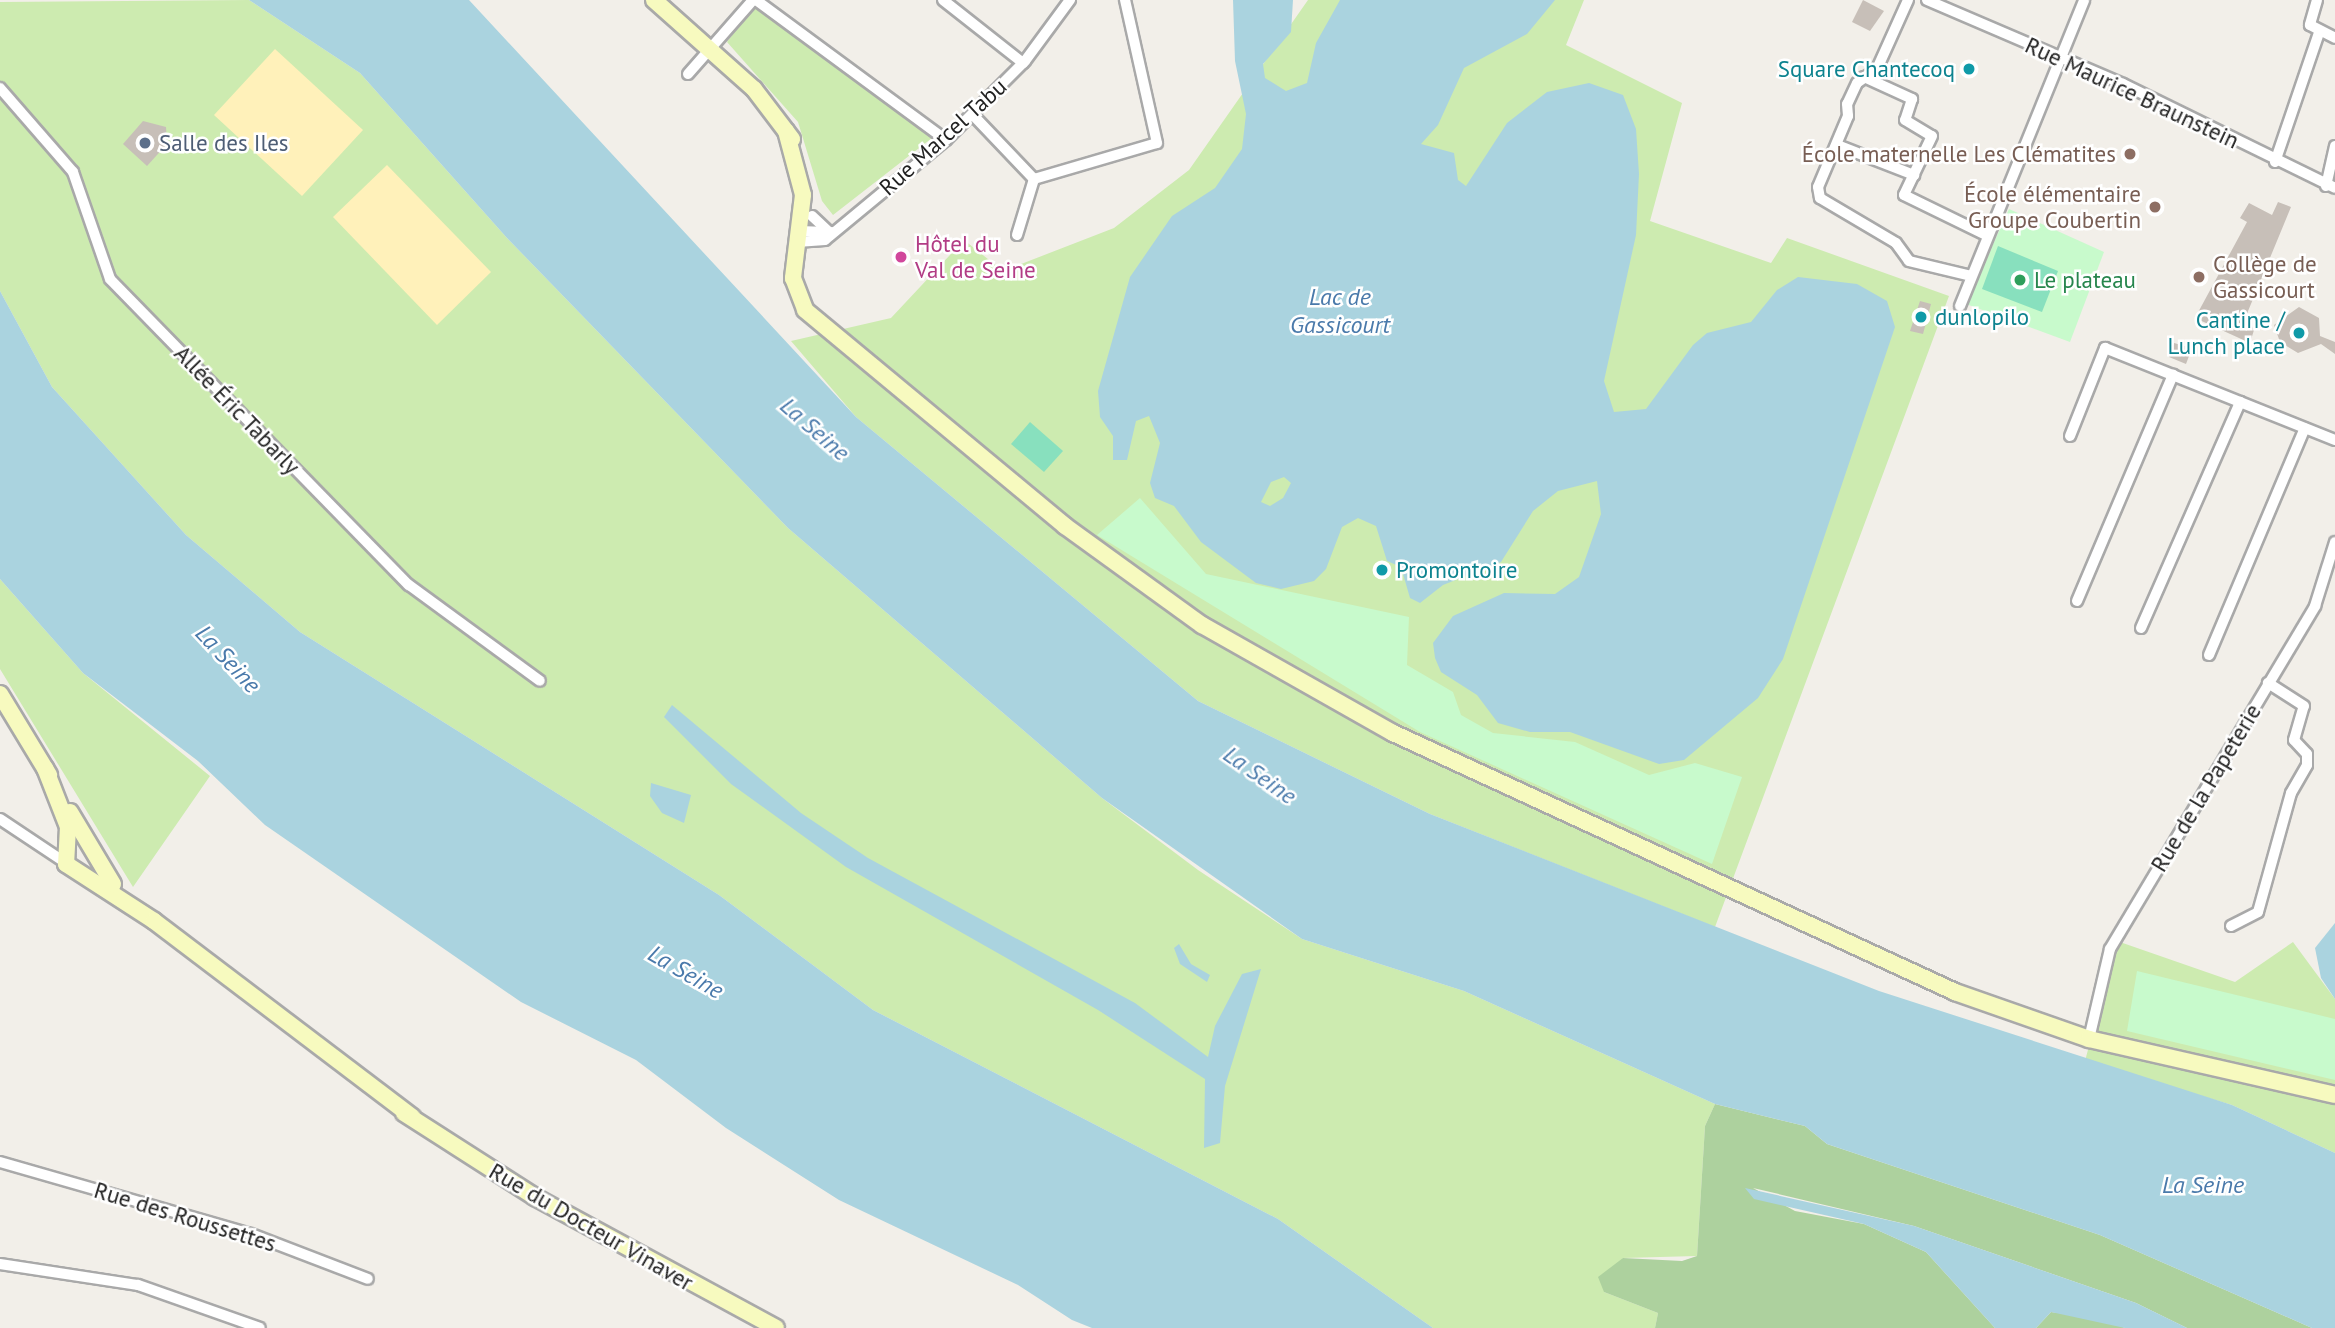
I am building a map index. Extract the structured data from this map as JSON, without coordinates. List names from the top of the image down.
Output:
{
  "streets": {
    "main road": ["Rue du Docteur Vinaver"],
    "street": [
      "Rue Maurice Braunstein",
      "Rue Marcel Tabu",
      "Allée Éric Tabarly",
      "Rue de la Papeterie",
      "Rue des Roussettes"
    ]
  },
  "water": ["Lac de Gassicourt", "La Seine"],
  "places": [
    "Square Chantecoq",
    "Salle des Iles",
    "École maternelle Les Clématites",
    "École élémentaire Groupe Coubertin",
    "Hôtel du Val de Seine",
    "Collège de Gassicourt",
    "Le plateau",
    "dunlopilo",
    "Cantine / Lunch place",
    "Promontoire"
  ]
}
